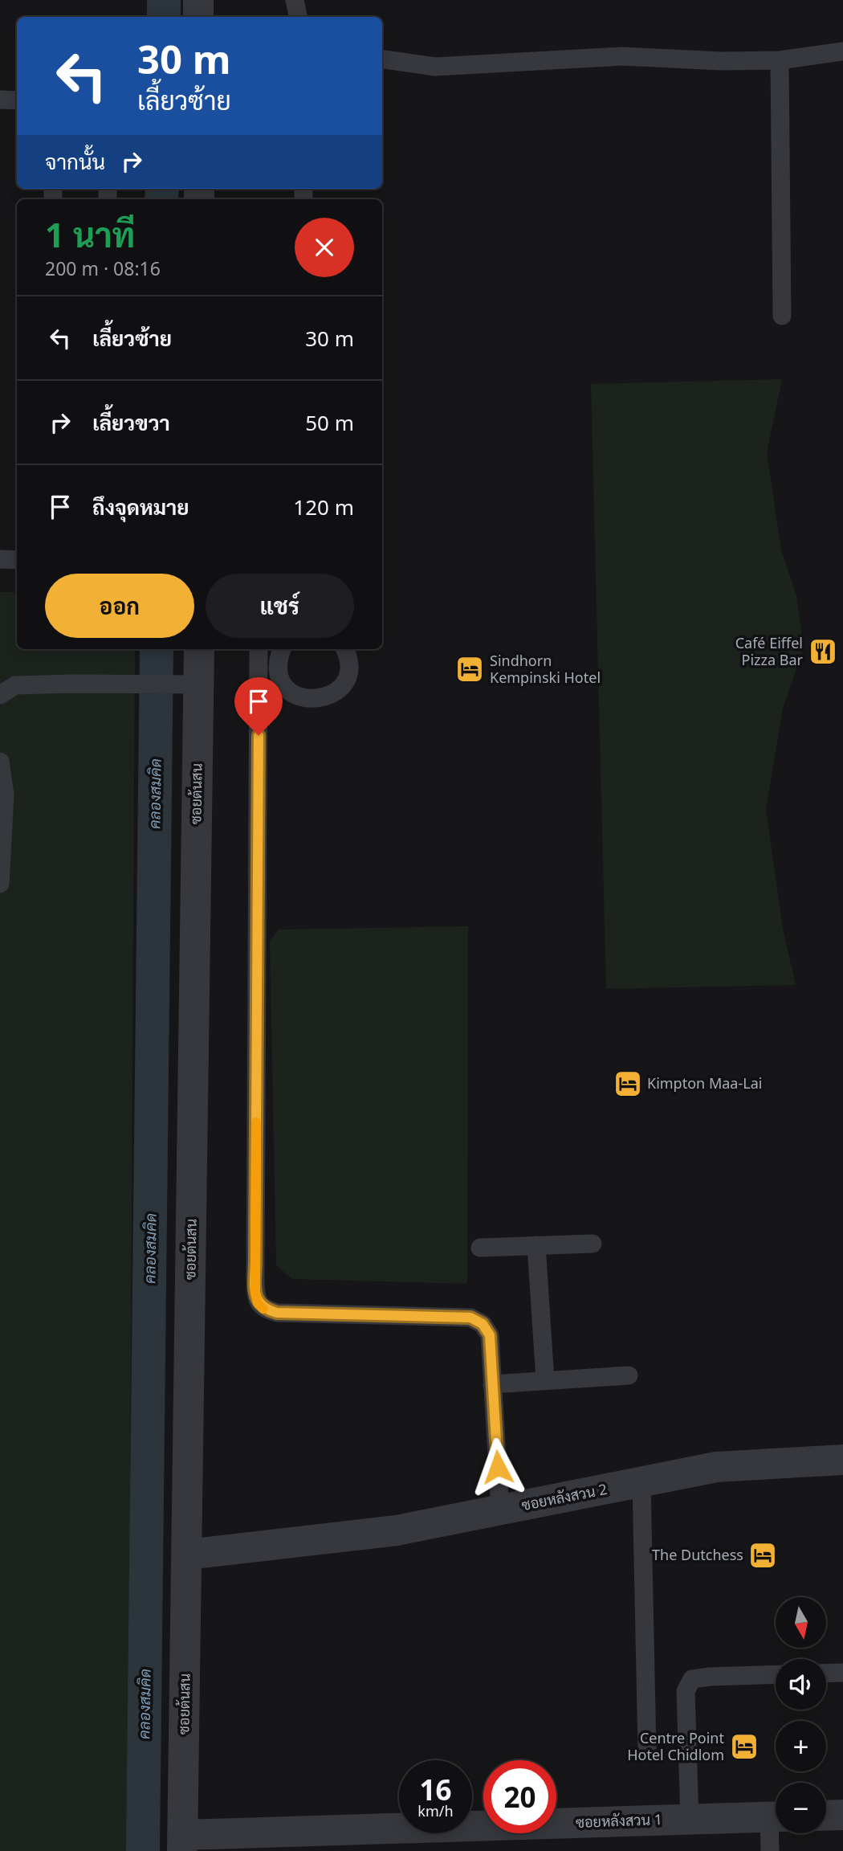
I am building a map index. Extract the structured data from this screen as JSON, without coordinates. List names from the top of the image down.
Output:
{
  "streets": {
    "street": ["ซอยต้นสน", "ซอยหลังสวน 2", "ซอยหลังสวน 1"]
  },
  "crossings": [
    ["ซอยต้นสน", "ซอยหลังสวน 2"],
    ["ซอยต้นสน", "ซอยหลังสวน 1"]
  ],
  "water": ["คลองสมคิด"],
  "places": {
    "restaurant": ["Café Eiffel Pizza Bar"],
    "hotel": [
      "Sindhorn Kempinski Hotel",
      "Kimpton Maa-Lai",
      "The Dutchess",
      "Centre Point Hotel Chidlom"
    ]
  },
  "north": "bottom",
  "page": {
    "turn": ["30 m", "เลี้ยวซ้าย"],
    "then": "จากนั้น",
    "heading": ["1 นาที", "200 m · 08:16"],
    "list": [
      {
        "name": "เลี้ยวซ้าย",
        "value": "30 m"
      },
      {
        "name": "เลี้ยวขวา",
        "value": "50 m"
      },
      {
        "name": "ถึงจุดหมาย",
        "value": "120 m"
      }
    ],
    "buttons": ["ออก", "แชร์"],
    "map_buttons": ["+", "−"],
    "speed": "16 km/h",
    "limit": "20"
  }
}
